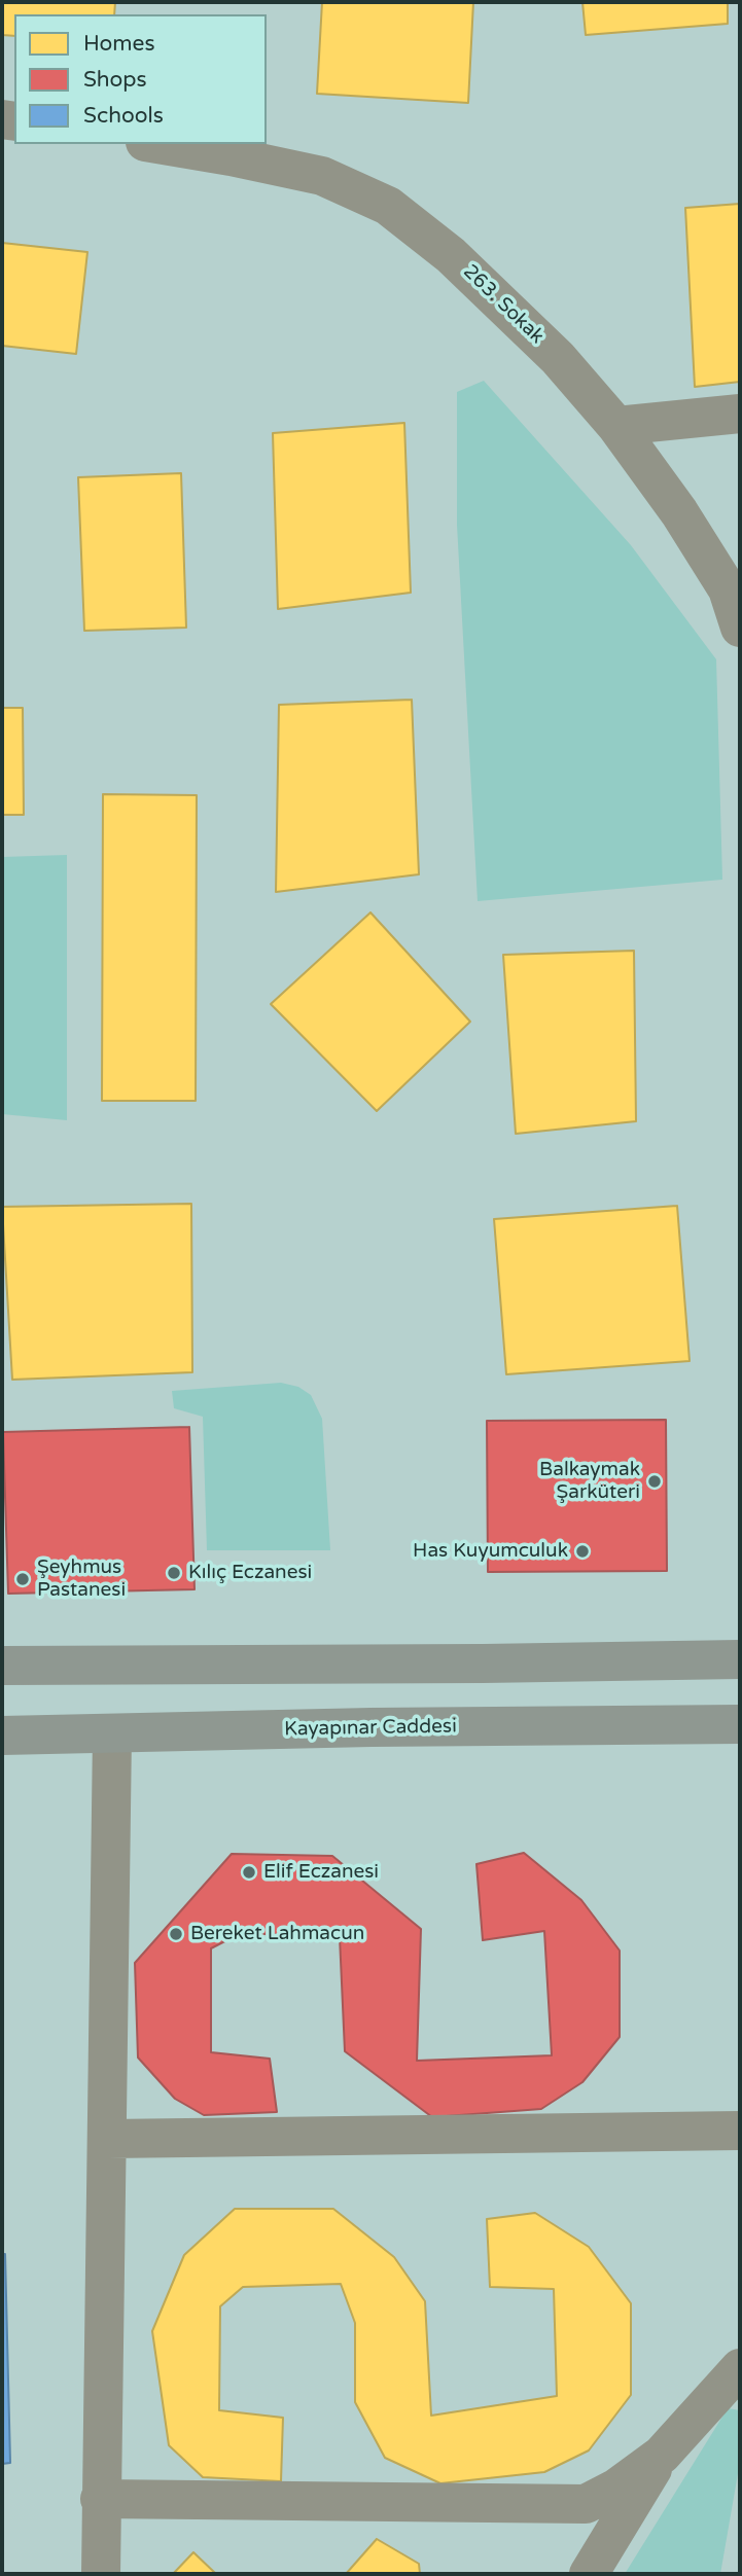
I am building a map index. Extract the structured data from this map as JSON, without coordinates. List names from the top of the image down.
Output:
{
  "streets": {
    "main road": ["Kayapınar Caddesi"],
    "street": ["263. Sokak"]
  },
  "places": [
    "Balkaymak Şarküteri",
    "Has Kuyumculuk",
    "Kılıç Eczanesi",
    "Şeyhmus Pastanesi",
    "Elif Eczanesi",
    "Bereket Lahmacun"
  ],
  "legend": ["Homes", "Shops", "Schools"]
}
